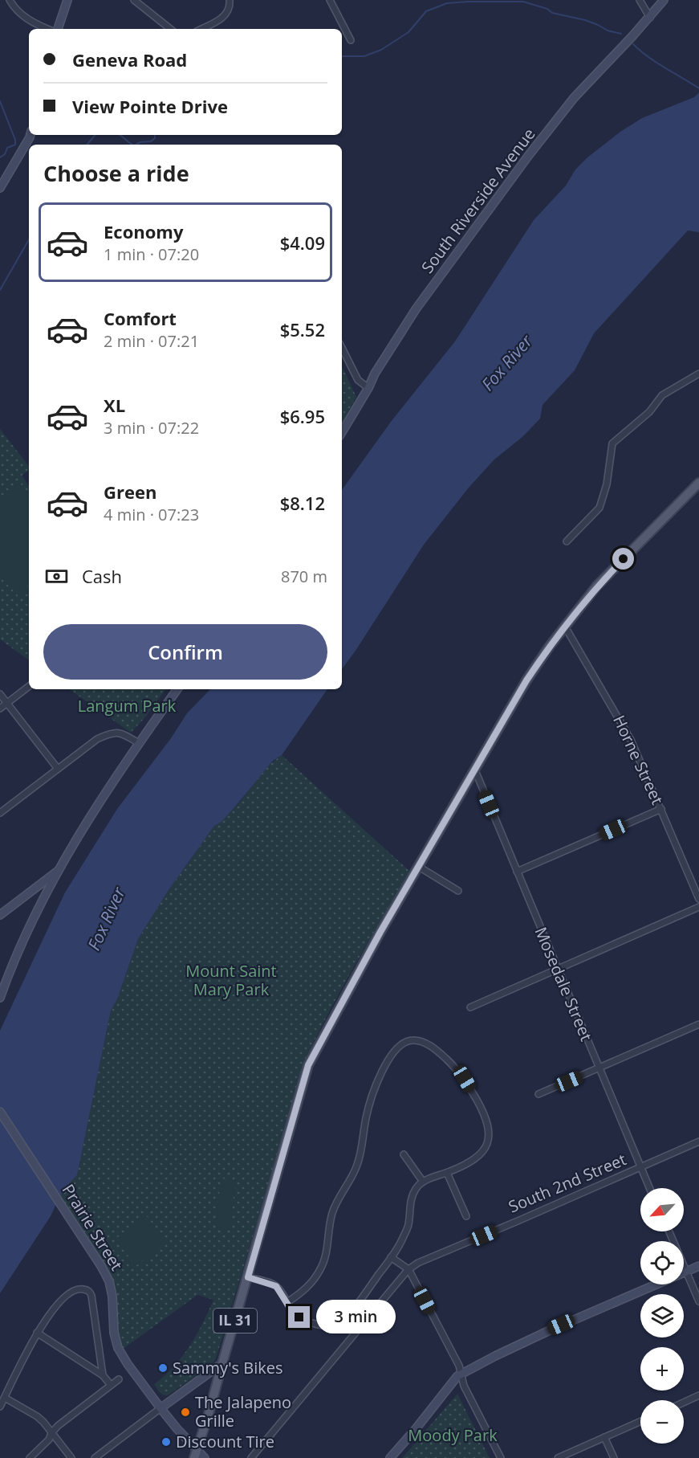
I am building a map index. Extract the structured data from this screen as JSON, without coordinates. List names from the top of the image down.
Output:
{
  "streets": {
    "main road": ["IL 31"],
    "street": [
      "South Riverside Avenue",
      "Horne Street",
      "Mosedale Street",
      "South 2nd Street",
      "Prairie Street"
    ]
  },
  "crossings": [
    ["Horne Street", "IL 31"],
    ["Mosedale Street", "South 2nd Street"],
    ["Mosedale Street", "IL 31"],
    ["Prairie Street", "IL 31"]
  ],
  "water": ["Fox River"],
  "parks": ["Langum Park", "Mount Saint Mary Park", "Moody Park"],
  "places": ["Sammy's Bikes", "The Jalapeno Grille", "Discount Tire"],
  "north": "bottom left",
  "page": {
    "banner": ["Geneva Road", "View Pointe Drive"],
    "heading": "Choose a ride",
    "list": [
      {
        "name": "Economy",
        "note": "1 min · 07:20",
        "value": "$4.09"
      },
      {
        "name": "Comfort",
        "note": "2 min · 07:21",
        "value": "$5.52"
      },
      {
        "name": "XL",
        "note": "3 min · 07:22",
        "value": "$6.95"
      },
      {
        "name": "Green",
        "note": "4 min · 07:23",
        "value": "$8.12"
      }
    ],
    "pay": ["Cash", "870 m"],
    "buttons": "Confirm",
    "map_buttons": ["+", "−"],
    "bubble": "3 min"
  }
}
